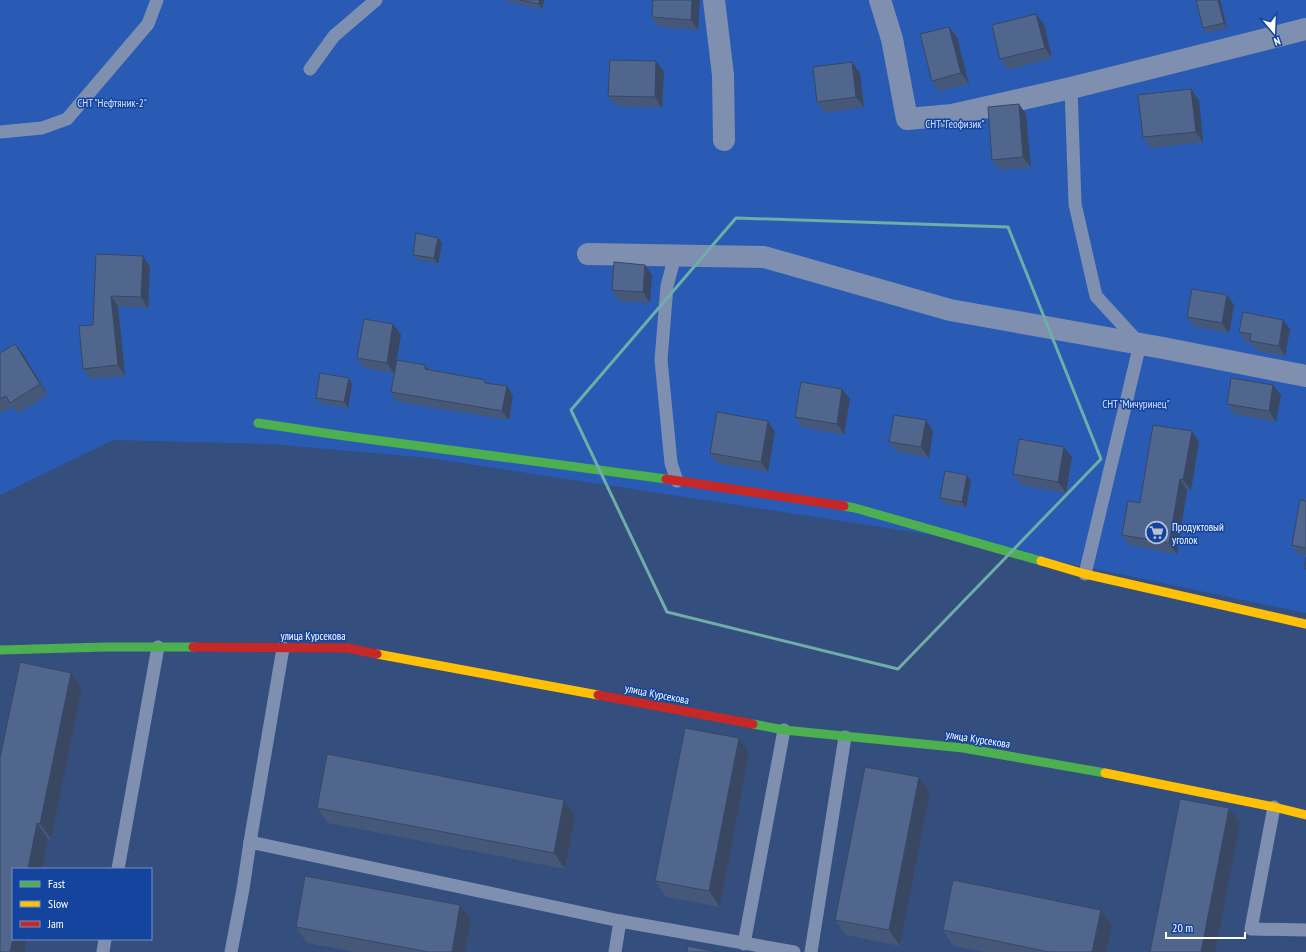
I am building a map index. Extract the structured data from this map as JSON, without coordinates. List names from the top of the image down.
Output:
{
  "streets": {
    "street": ["улица Курсекова"]
  },
  "parks": ["СНТ \"Нефтяник-2\"", "СНТ \"Геофизик\"", "СНТ \"Мичуринец\""],
  "places": {
    "supermarket": ["Продуктовый уголок"]
  },
  "legend": ["Fast", "Slow", "Jam"],
  "scale_bar": "20 m",
  "north": "bottom"
}
